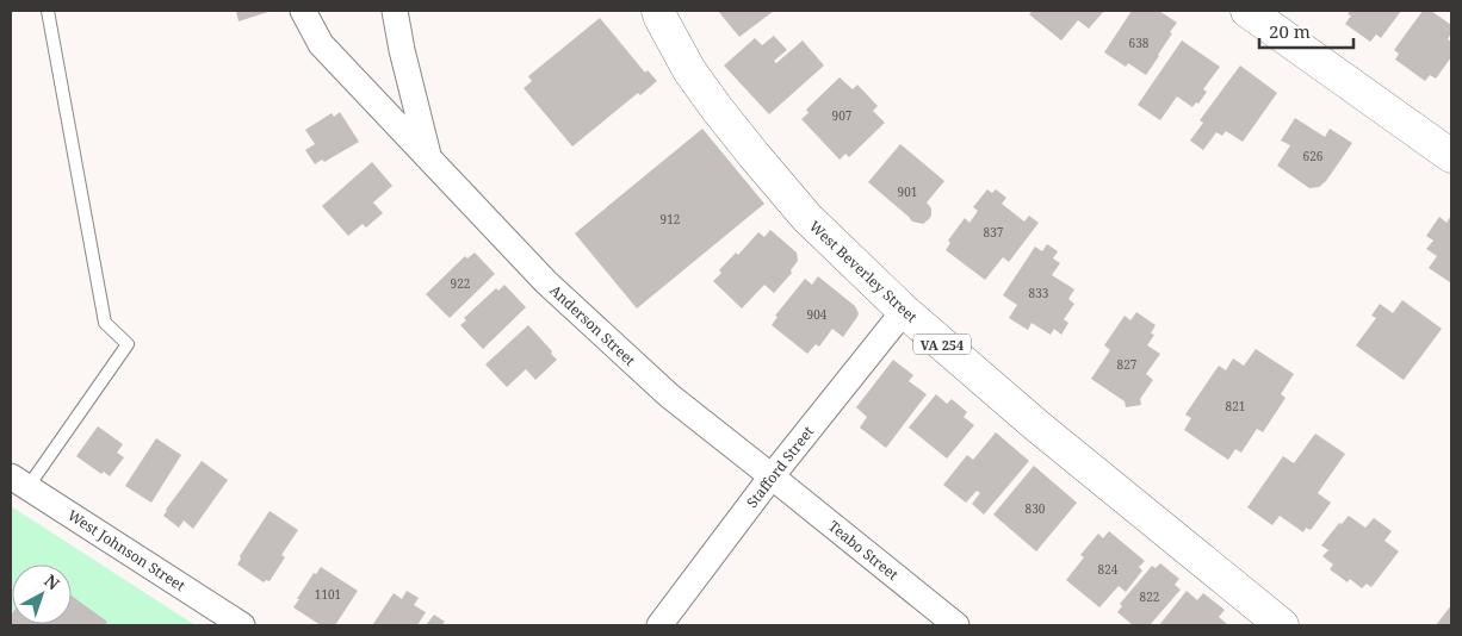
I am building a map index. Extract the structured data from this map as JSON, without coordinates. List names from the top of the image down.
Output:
{
  "streets": {
    "main road": ["West Beverley Street", "VA 254"],
    "street": [
      "Anderson Street",
      "Stafford Street",
      "West Johnson Street",
      "Teabo Street"
    ]
  },
  "crossings": [
    ["West Beverley Street", "Stafford Street"],
    ["Anderson Street", "Stafford Street"],
    ["Anderson Street", "Teabo Street"],
    ["Stafford Street", "Teabo Street"]
  ],
  "house_numbers": [
    "638",
    "907",
    "626",
    "901",
    "912",
    "837",
    "922",
    "833",
    "904",
    "827",
    "821",
    "830",
    "824",
    "1101",
    "822"
  ],
  "scale_bar": "20 m",
  "north": "top right"
}
